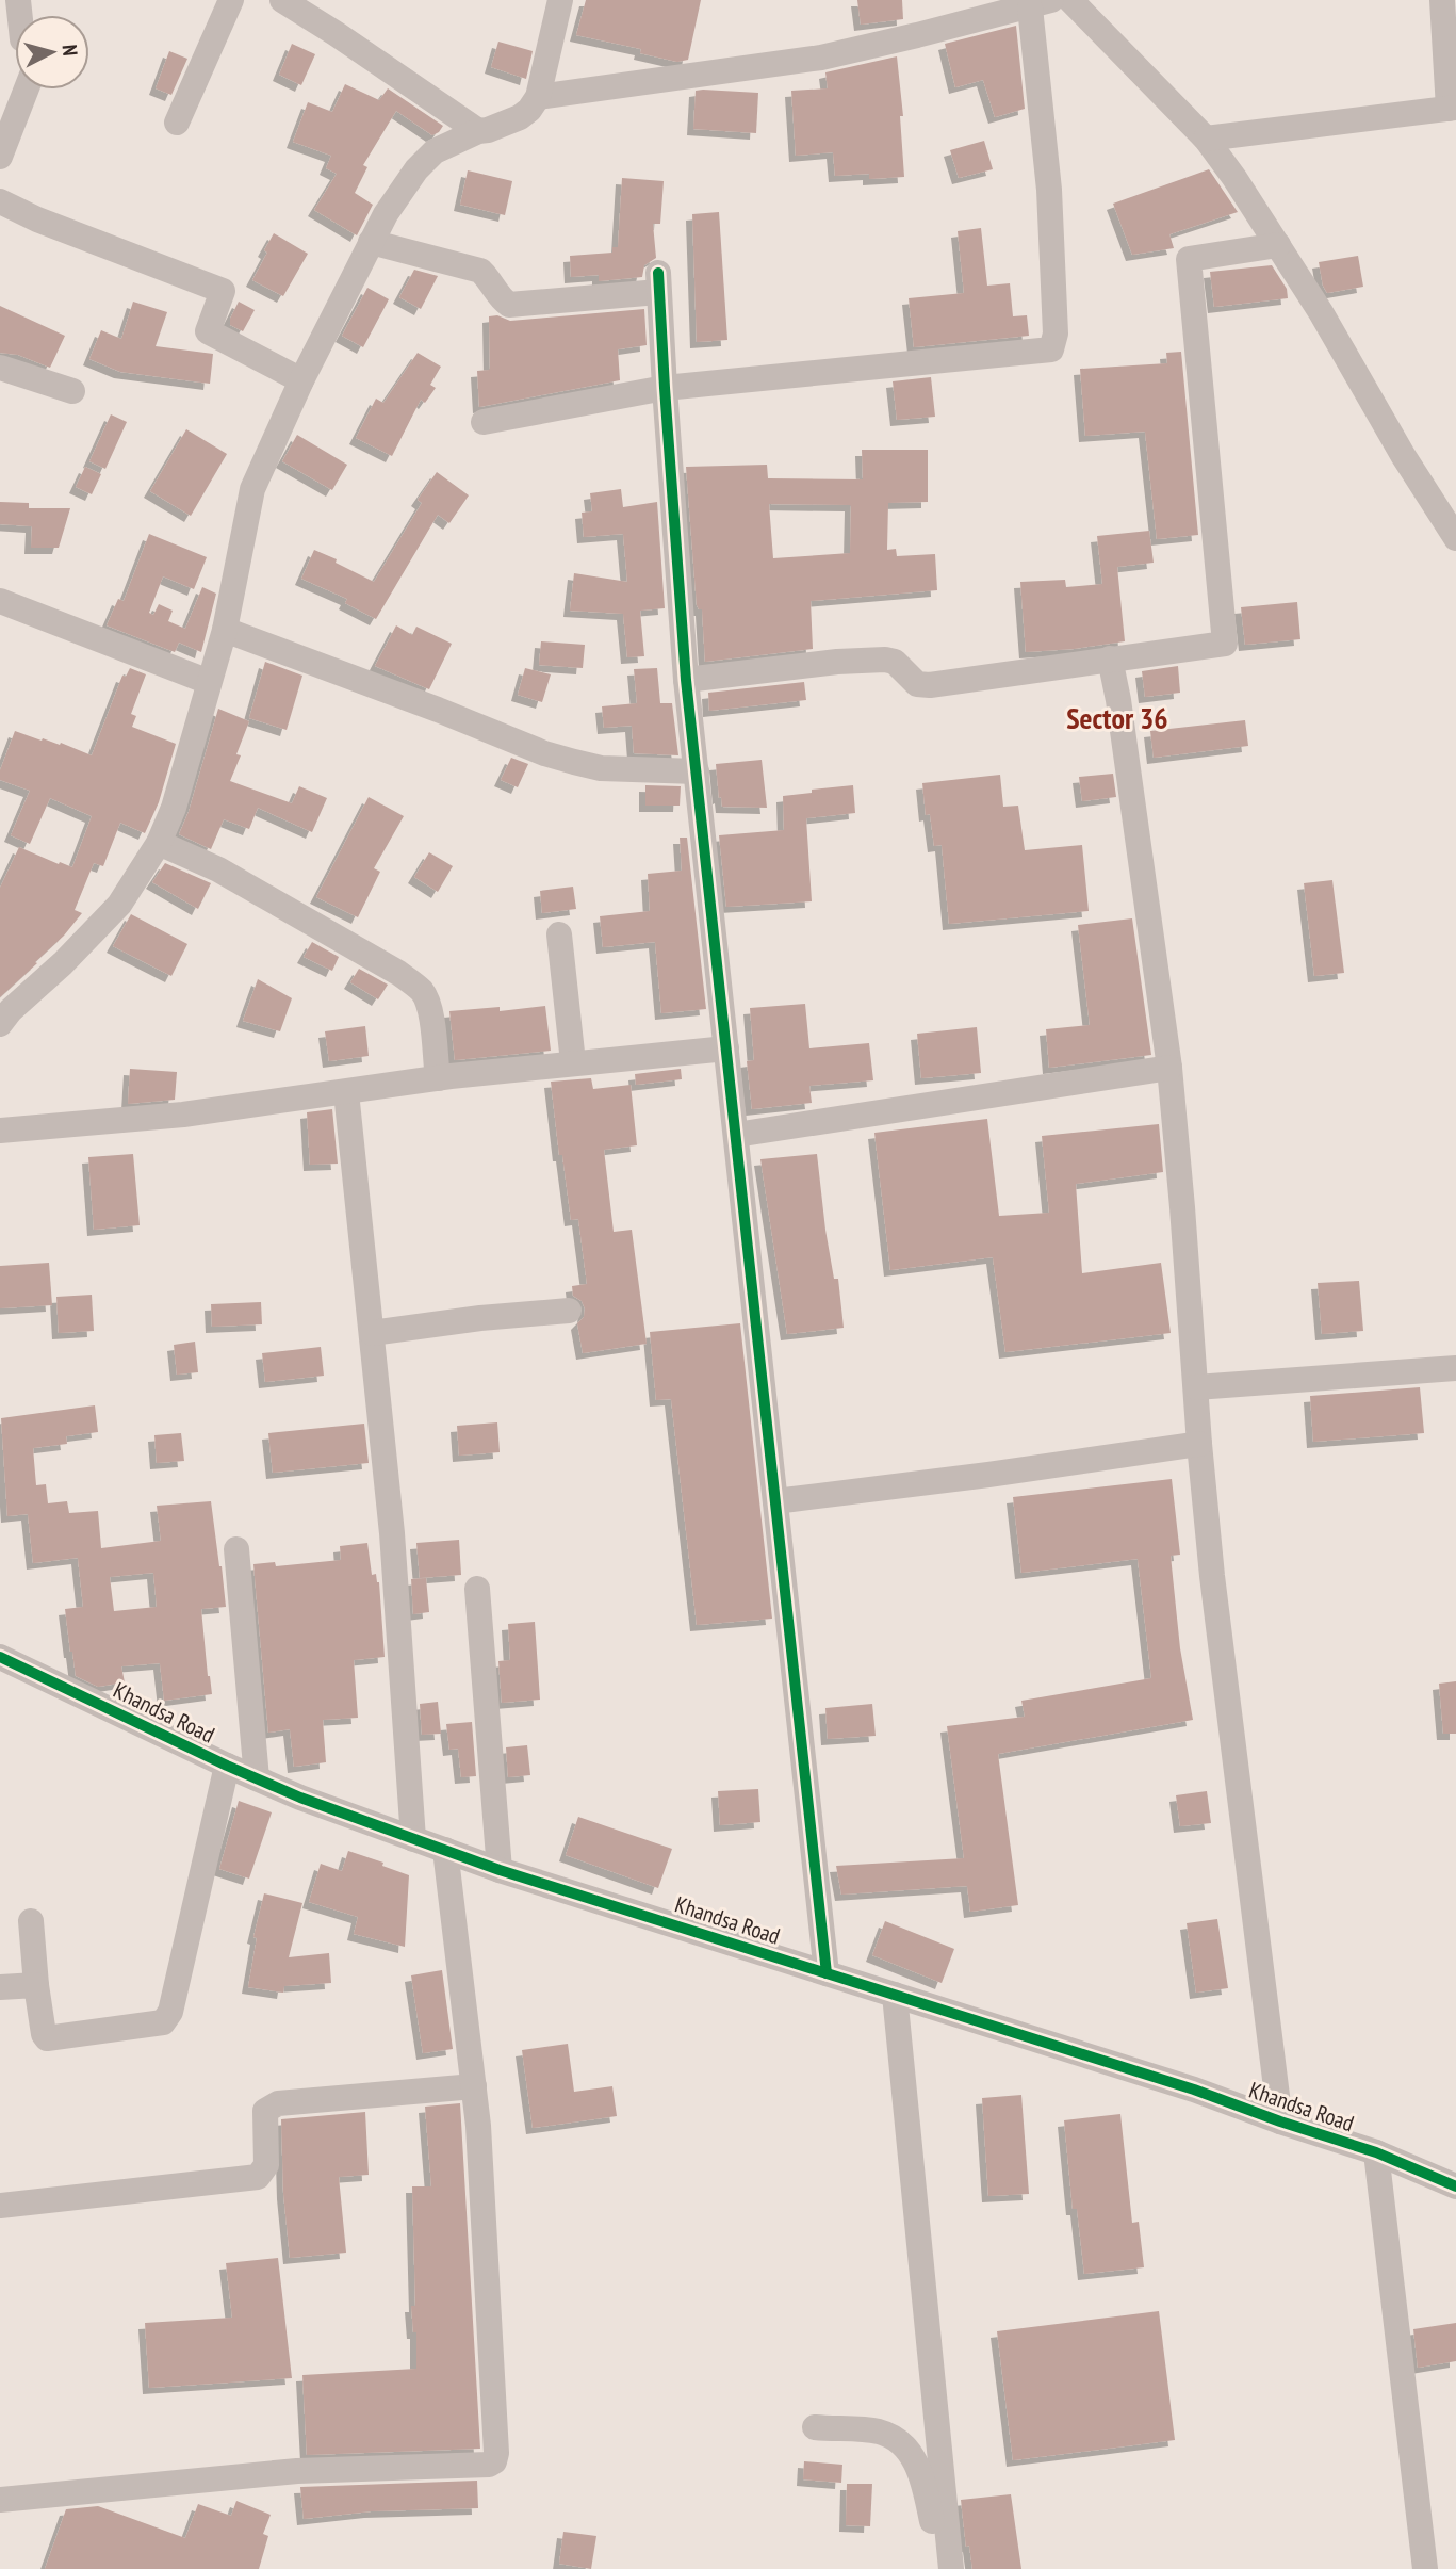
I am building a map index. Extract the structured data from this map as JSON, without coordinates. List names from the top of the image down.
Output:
{
  "streets": {
    "street": ["Khandsa Road"]
  },
  "districts": ["Sector 36"],
  "north": "right"
}
